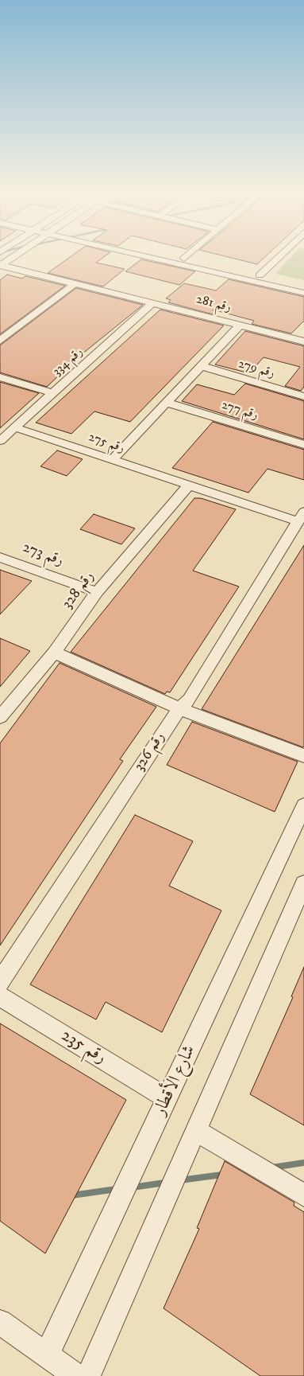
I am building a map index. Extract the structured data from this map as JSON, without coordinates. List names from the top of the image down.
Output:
{
  "streets": {
    "street": [
      "رقم 281",
      "رقم 334",
      "رقم 279",
      "رقم 277",
      "رقم 275",
      "رقم 273",
      "رقم 328",
      "رقم 326",
      "رقم 235",
      "شارع الأقطار"
    ]
  },
  "crossings": [
    ["رقم 281", "رقم 334"],
    ["رقم 334", "رقم 275"],
    ["رقم 275", "رقم 328"],
    ["رقم 275", "رقم 326"],
    ["رقم 273", "رقم 328"],
    ["رقم 235", "شارع الأقطار"]
  ]
}
